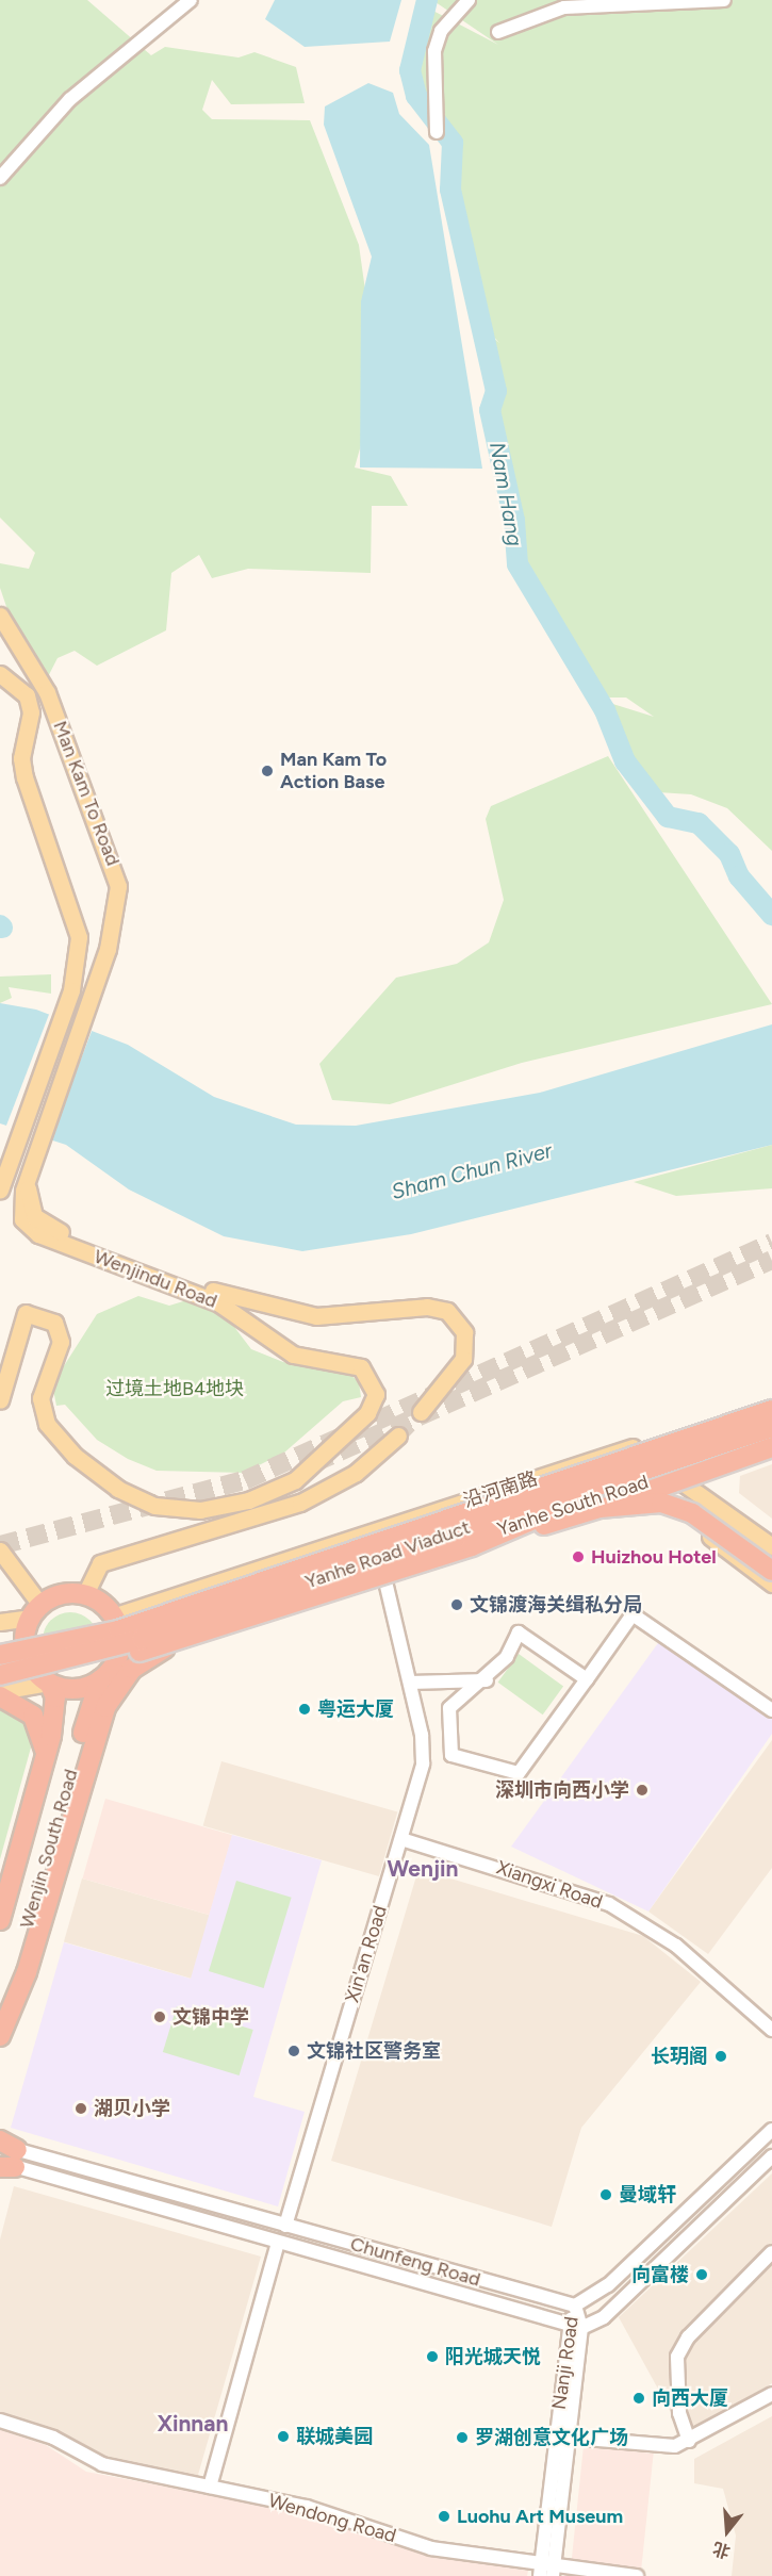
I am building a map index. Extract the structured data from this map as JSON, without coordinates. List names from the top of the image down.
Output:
{
  "streets": {
    "highway": ["Yanhe Road Viaduct", "Wenjin South Road"],
    "main road": [
      "Man Kam To Road",
      "Wenjindu Road",
      "沿河南路",
      "Yanhe South Road"
    ],
    "street": [
      "Xiangxi Road",
      "Xin'an Road",
      "Chunfeng Road",
      "Nanji Road",
      "Wendong Road"
    ]
  },
  "crossings": [
    ["Man Kam To Road", "Wenjindu Road"],
    ["沿河南路", "Yanhe South Road"],
    ["沿河南路", "Xin'an Road"],
    ["Yanhe South Road", "Yanhe Road Viaduct"],
    ["Yanhe South Road", "Wenjin South Road"],
    ["Yanhe South Road", "Xin'an Road"],
    ["Xiangxi Road", "Xin'an Road"],
    ["Xin'an Road", "Chunfeng Road"],
    ["Chunfeng Road", "Nanji Road"],
    ["Nanji Road", "Wendong Road"]
  ],
  "districts": ["Wenjin", "Xinnan"],
  "water": ["Nam Hang", "Sham Chun River"],
  "parks": ["过境土地B4地块"],
  "places": [
    "Man Kam To Action Base",
    "Huizhou Hotel",
    "文锦渡海关缉私分局",
    "粤运大厦",
    "深圳市向西小学",
    "文锦中学",
    "文锦社区警务室",
    "长玥阁",
    "湖贝小学",
    "曼域轩",
    "向富楼",
    "阳光城天悦",
    "向西大厦",
    "联城美园",
    "罗湖创意文化广场",
    "Luohu Art Museum"
  ],
  "north": "bottom"
}
